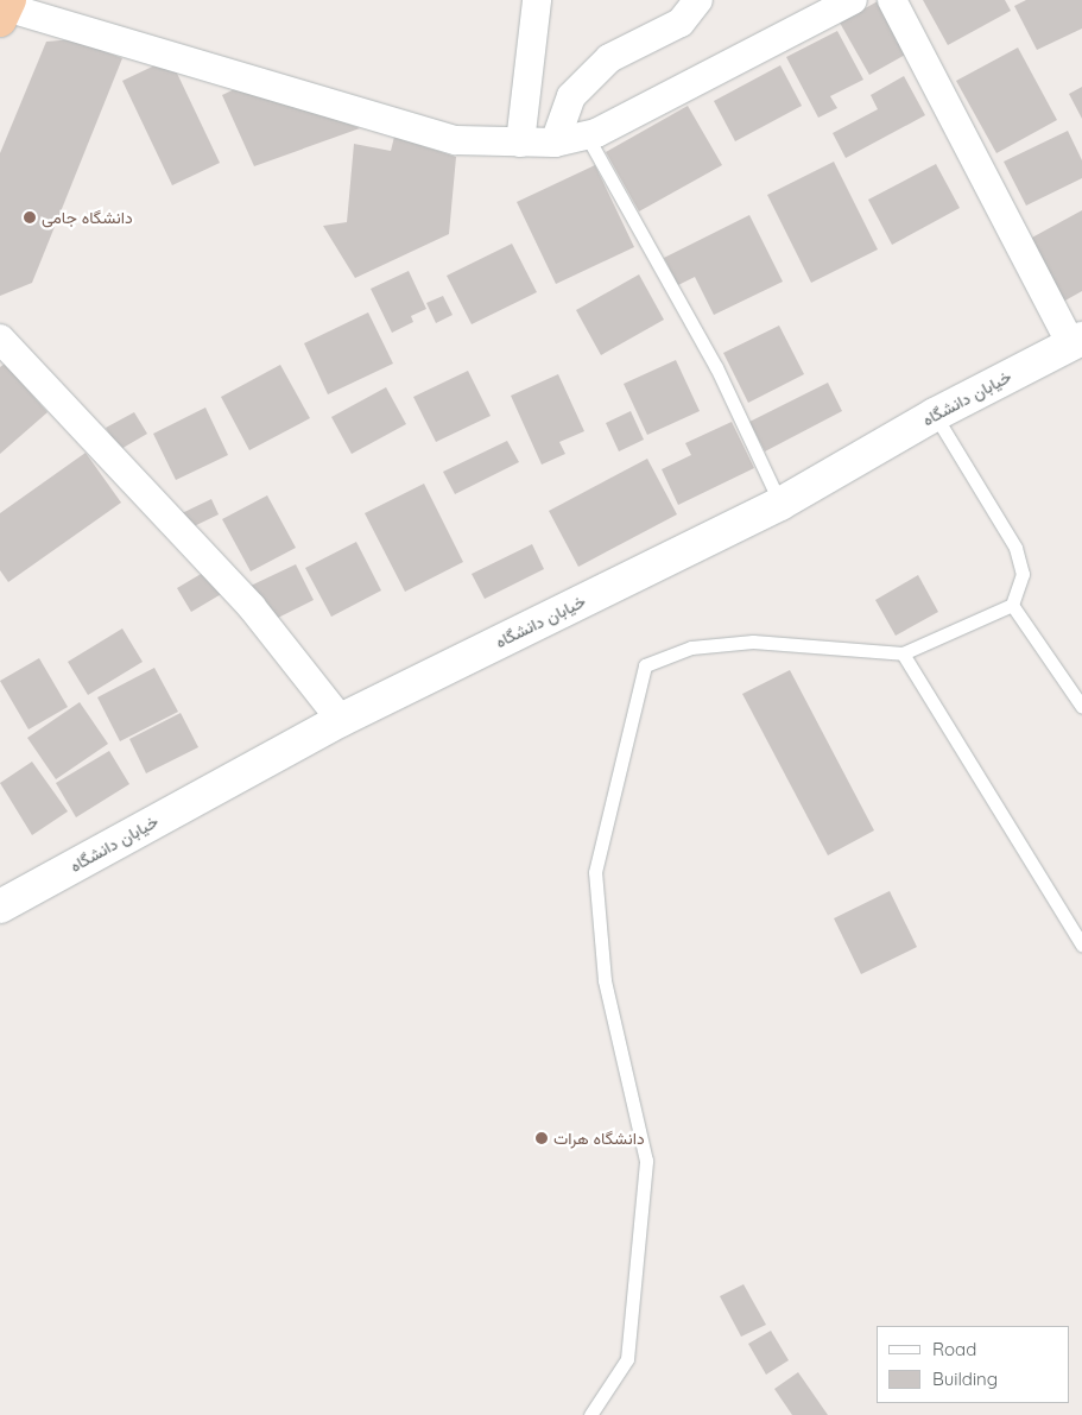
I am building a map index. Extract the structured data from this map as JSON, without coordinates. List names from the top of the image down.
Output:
{
  "streets": {
    "street": ["خیابان دانشگاه"]
  },
  "places": ["دانشگاه جامی", "دانشگاه هرات"],
  "legend": ["Road", "Building"]
}
